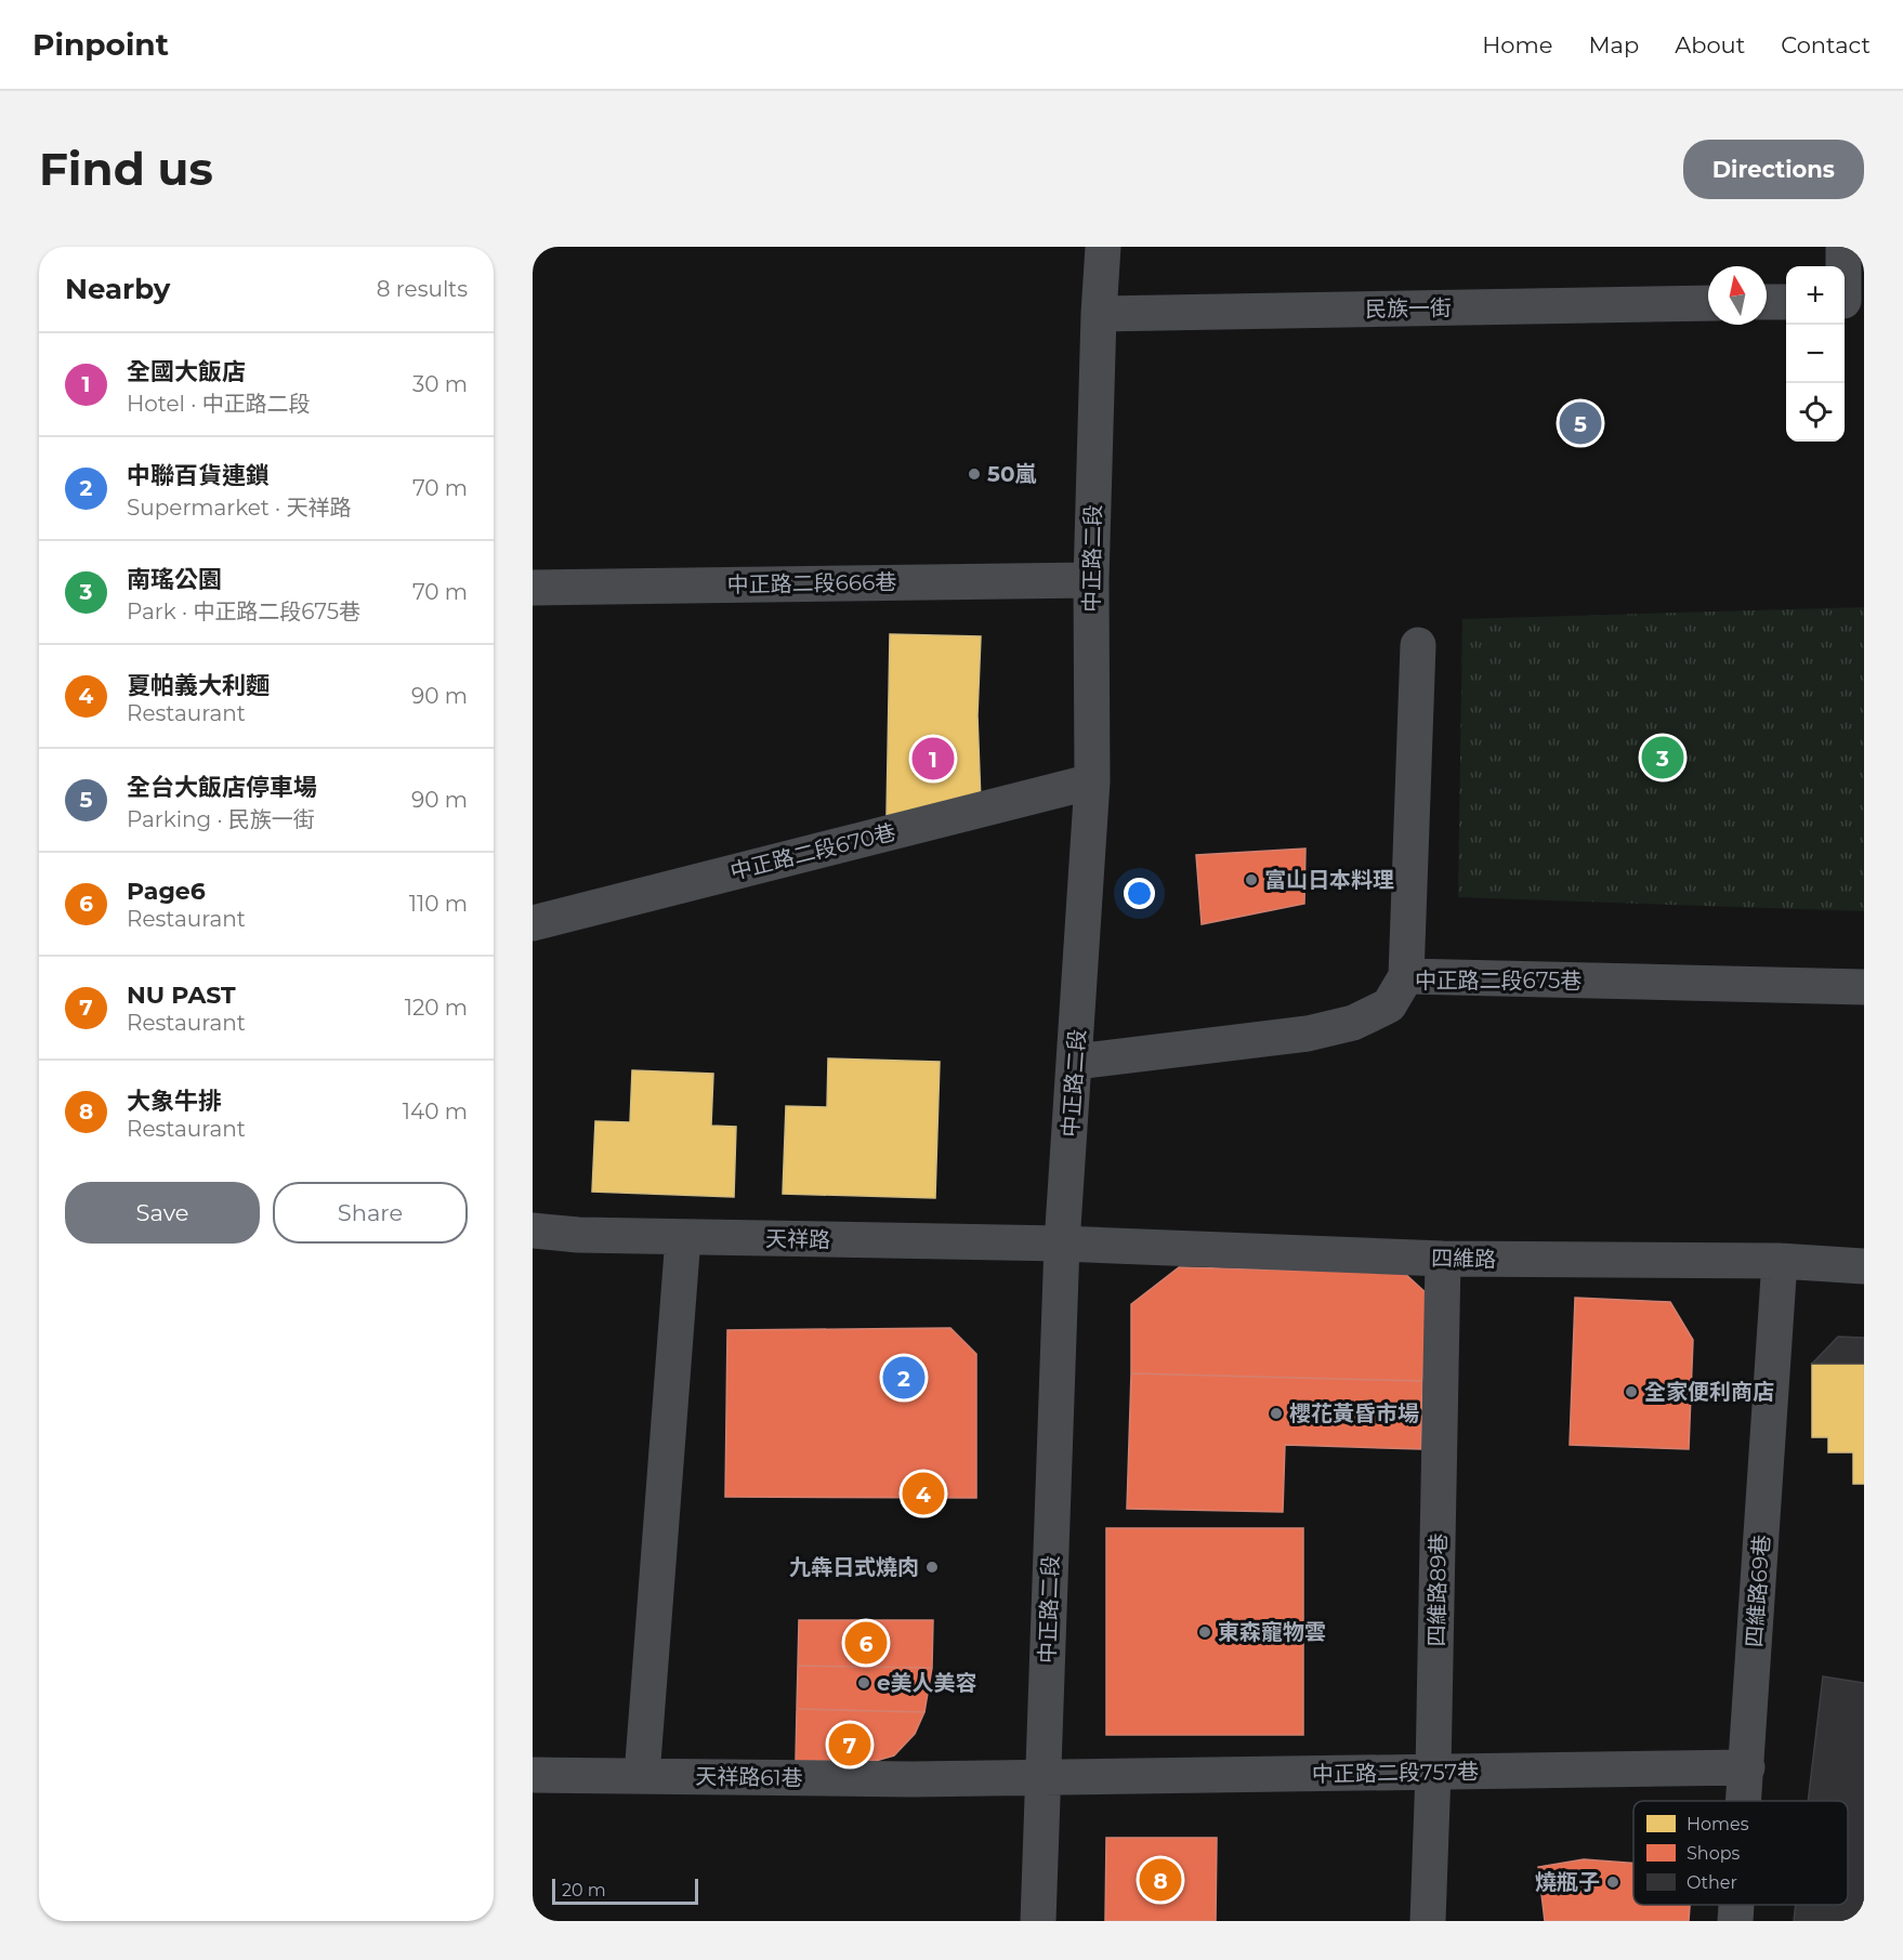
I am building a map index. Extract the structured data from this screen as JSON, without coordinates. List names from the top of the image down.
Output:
{
  "streets": {
    "street": [
      "民族一街",
      "中正路二段",
      "中正路二段666巷",
      "中正路二段670巷",
      "中正路二段675巷",
      "天祥路",
      "四維路",
      "四維路89巷",
      "四維路69巷",
      "中正路二段757巷",
      "天祥路61巷"
    ]
  },
  "crossings": [
    ["民族一街", "中正路二段"],
    ["中正路二段", "中正路二段666巷"],
    ["中正路二段", "中正路二段670巷"],
    ["中正路二段", "中正路二段675巷"],
    ["中正路二段", "天祥路"],
    ["中正路二段", "四維路"],
    ["中正路二段", "中正路二段757巷"],
    ["中正路二段", "天祥路61巷"],
    ["天祥路", "四維路"],
    ["四維路", "四維路89巷"],
    ["四維路", "四維路69巷"],
    ["四維路89巷", "中正路二段757巷"],
    ["四維路69巷", "中正路二段757巷"],
    ["中正路二段757巷", "天祥路61巷"]
  ],
  "places": [
    "50嵐",
    "富山日本料理",
    "全家便利商店",
    "櫻花黃昏市場",
    "九犇日式燒肉",
    "東森寵物雲",
    "e美人美容",
    "燒瓶子"
  ],
  "legend": ["Homes", "Shops", "Other"],
  "scale_bar": "20 m",
  "north": "top",
  "page": {
    "header": "Pinpoint",
    "nav": [
      "Home",
      "Map",
      "About",
      "Contact"
    ],
    "buttons": [
      "Directions",
      ["Save", "Share"]
    ],
    "title": "Find us",
    "heading": ["Nearby", "8 results"],
    "map_buttons": ["+", "−"],
    "list": [
      {
        "mark": "1",
        "name": "全國大飯店",
        "note": "Hotel · 中正路二段",
        "value": "30 m"
      },
      {
        "mark": "2",
        "name": "中聯百貨連鎖",
        "note": "Supermarket · 天祥路",
        "value": "70 m"
      },
      {
        "mark": "3",
        "name": "南瑤公園",
        "note": "Park · 中正路二段675巷",
        "value": "70 m"
      },
      {
        "mark": "4",
        "name": "夏帕義大利麵",
        "note": "Restaurant",
        "value": "90 m"
      },
      {
        "mark": "5",
        "name": "全台大飯店停車場",
        "note": "Parking · 民族一街",
        "value": "90 m"
      },
      {
        "mark": "6",
        "name": "Page6",
        "note": "Restaurant",
        "value": "110 m"
      },
      {
        "mark": "7",
        "name": "NU PAST",
        "note": "Restaurant",
        "value": "120 m"
      },
      {
        "mark": "8",
        "name": "大象牛排",
        "note": "Restaurant",
        "value": "140 m"
      }
    ],
    "pins": [
      "5",
      "3",
      "1",
      "2",
      "4",
      "6",
      "7",
      "8"
    ],
    "scale": "20 m"
  }
}
